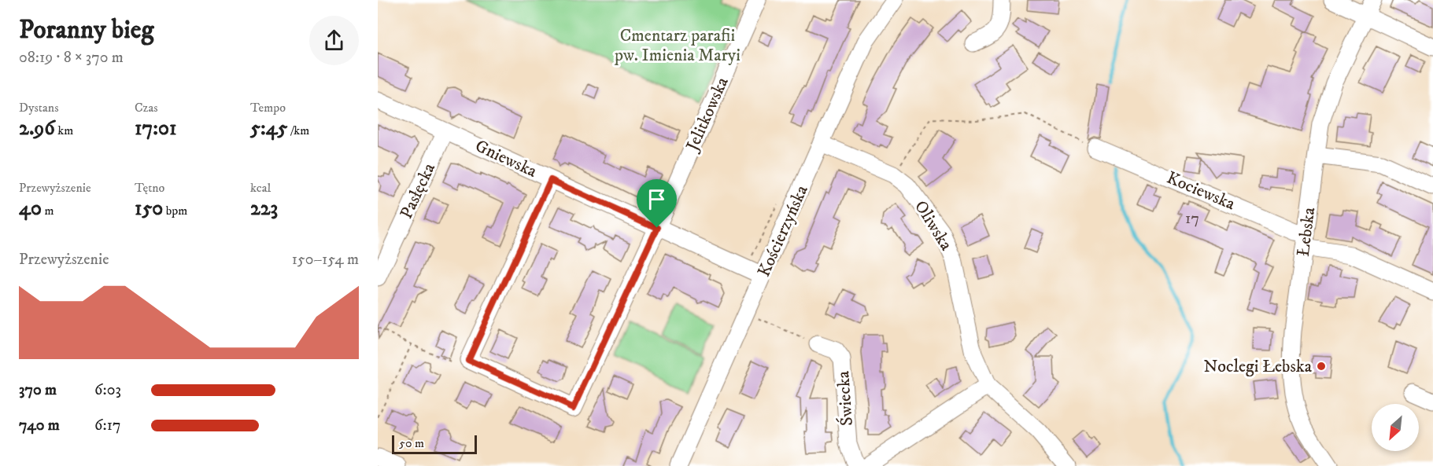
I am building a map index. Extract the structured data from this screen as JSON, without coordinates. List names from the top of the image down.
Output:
{
  "streets": {
    "street": [
      "Jelitkowska",
      "Gniewska",
      "Pasłęcka",
      "Kociewska",
      "Oliwska",
      "Kościerzyńska",
      "Łebska",
      "Świecka"
    ]
  },
  "crossings": [
    ["Jelitkowska", "Gniewska"],
    ["Gniewska", "Pasłęcka"],
    ["Gniewska", "Kościerzyńska"],
    ["Kociewska", "Łebska"],
    ["Oliwska", "Kościerzyńska"]
  ],
  "parks": ["Cmentarz parafii pw. Imienia Maryi"],
  "places": ["Noclegi Łebska"],
  "house_numbers": ["17"],
  "scale_bar": "50 m",
  "north": "bottom left",
  "page": {
    "heading": ["Poranny bieg", "08:19 · 8 × 370 m"],
    "stats": [
      ["Dystans", "2.96 km"],
      ["Czas", "17:01"],
      ["Tempo", "5:45 /km"],
      ["Przewyższenie", "40 m"],
      ["Tętno", "150 bpm"],
      ["kcal", "223"]
    ],
    "chart": ["Przewyższenie", "150–154 m"],
    "list": [
      {
        "name": "370 m",
        "note": "6:03"
      },
      {
        "name": "740 m",
        "note": "6:17"
      }
    ],
    "scale": "50 m"
  }
}
